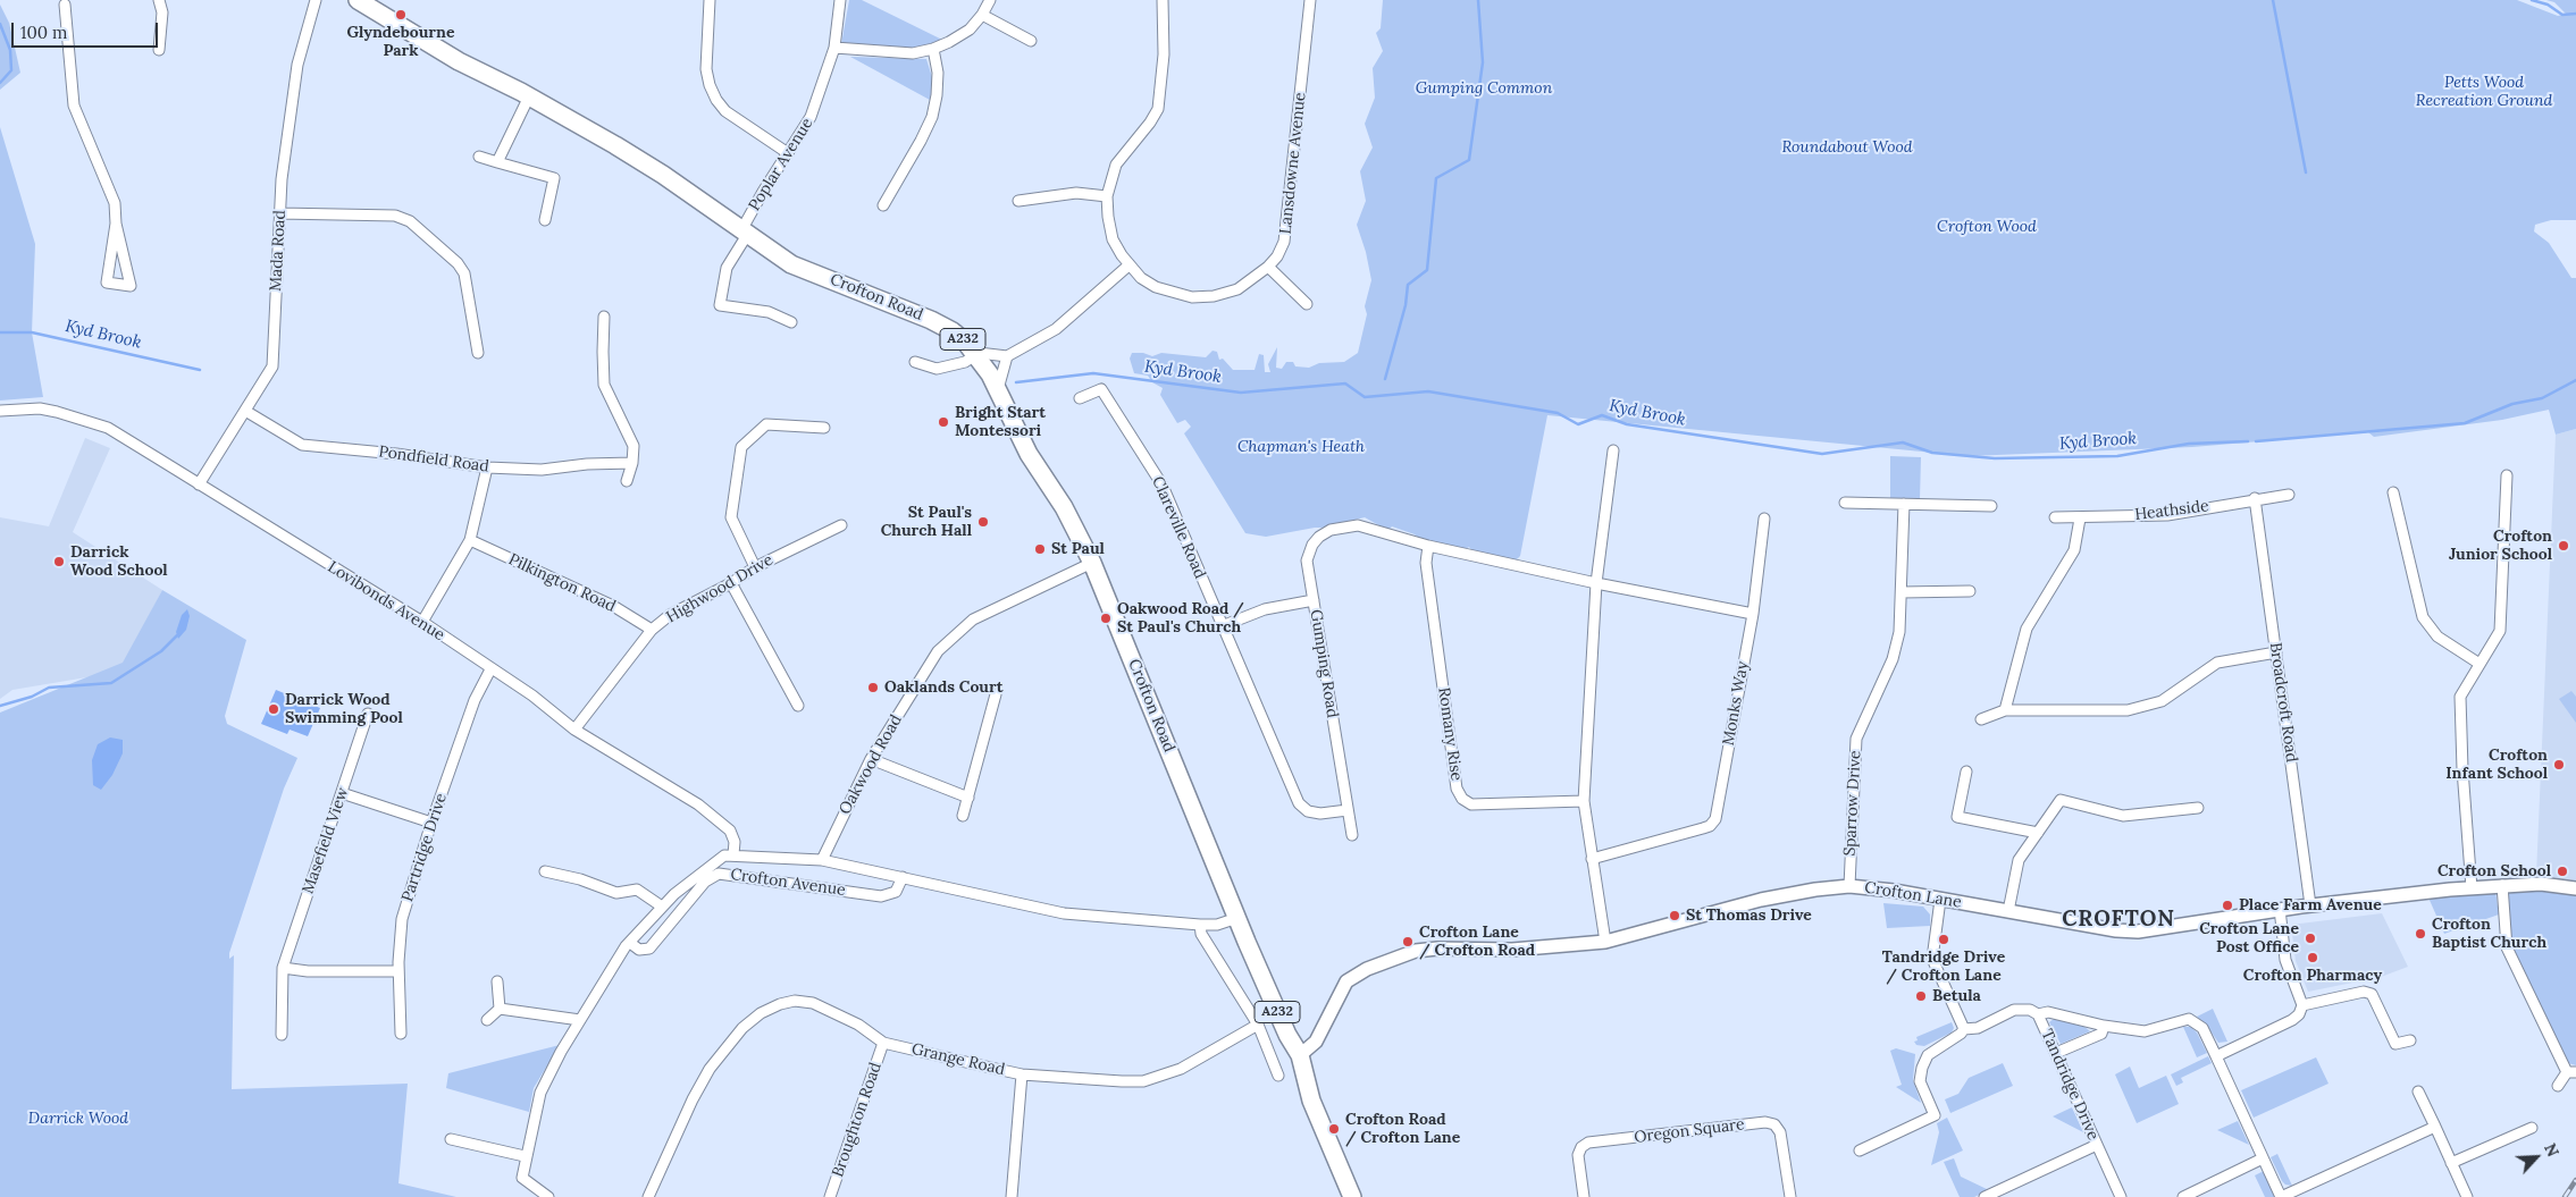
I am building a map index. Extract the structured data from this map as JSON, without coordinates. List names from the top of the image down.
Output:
{
  "streets": {
    "main road": ["Crofton Road", "A232"],
    "street": [
      "Lansdowne Avenue",
      "Poplar Avenue",
      "Mada Road",
      "Pondfield Road",
      "Heathside",
      "Clareville Road",
      "Pilkington Road",
      "Highwood Drive",
      "Lovibonds Avenue",
      "Gumping Road",
      "Broadcroft Road",
      "Monks Way",
      "Romany Rise",
      "Oakwood Road",
      "Sparrow Drive",
      "Masefield View",
      "Partridge Drive",
      "Crofton Avenue",
      "Crofton Lane",
      "Grange Road",
      "Tandridge Drive",
      "Broughton Road",
      "Oregon Square"
    ]
  },
  "crossings": [
    ["Poplar Avenue", "Crofton Road"],
    ["Mada Road", "Pondfield Road"],
    ["Mada Road", "Lovibonds Avenue"],
    ["Crofton Road", "Oakwood Road"],
    ["Crofton Road", "Crofton Avenue"],
    ["Crofton Road", "Crofton Lane"],
    ["Heathside", "Broadcroft Road"],
    ["Clareville Road", "Gumping Road"],
    ["Pilkington Road", "Highwood Drive"],
    ["Highwood Drive", "Lovibonds Avenue"],
    ["Lovibonds Avenue", "Partridge Drive"],
    ["Lovibonds Avenue", "Crofton Avenue"],
    ["Gumping Road", "Romany Rise"],
    ["Broadcroft Road", "Crofton Lane"],
    ["Oakwood Road", "Crofton Avenue"],
    ["Sparrow Drive", "Crofton Lane"],
    ["Grange Road", "Broughton Road"]
  ],
  "districts": ["CROFTON"],
  "water": ["Kyd Brook"],
  "parks": [
    "Petts Wood Recreation Ground",
    "Gumping Common",
    "Roundabout Wood",
    "Crofton Wood",
    "Chapman's Heath",
    "Darrick Wood"
  ],
  "places": [
    "Glyndebourne Park",
    "Bright Start Montessori",
    "St Paul's Church Hall",
    "Crofton Junior School",
    "St Paul",
    "Darrick Wood School",
    "Oakwood Road / St Paul's Church",
    "Oaklands Court",
    "Darrick Wood Swimming Pool",
    "Crofton Infant School",
    "Crofton School",
    "Place Farm Avenue",
    "St Thomas Drive",
    "Crofton Baptist Church",
    "Crofton Lane Post Office",
    "Tandridge Drive / Crofton Lane",
    "Crofton Lane / Crofton Road",
    "Crofton Pharmacy",
    "Betula",
    "Crofton Road / Crofton Lane"
  ],
  "scale_bar": "100 m",
  "north": "top right"
}
